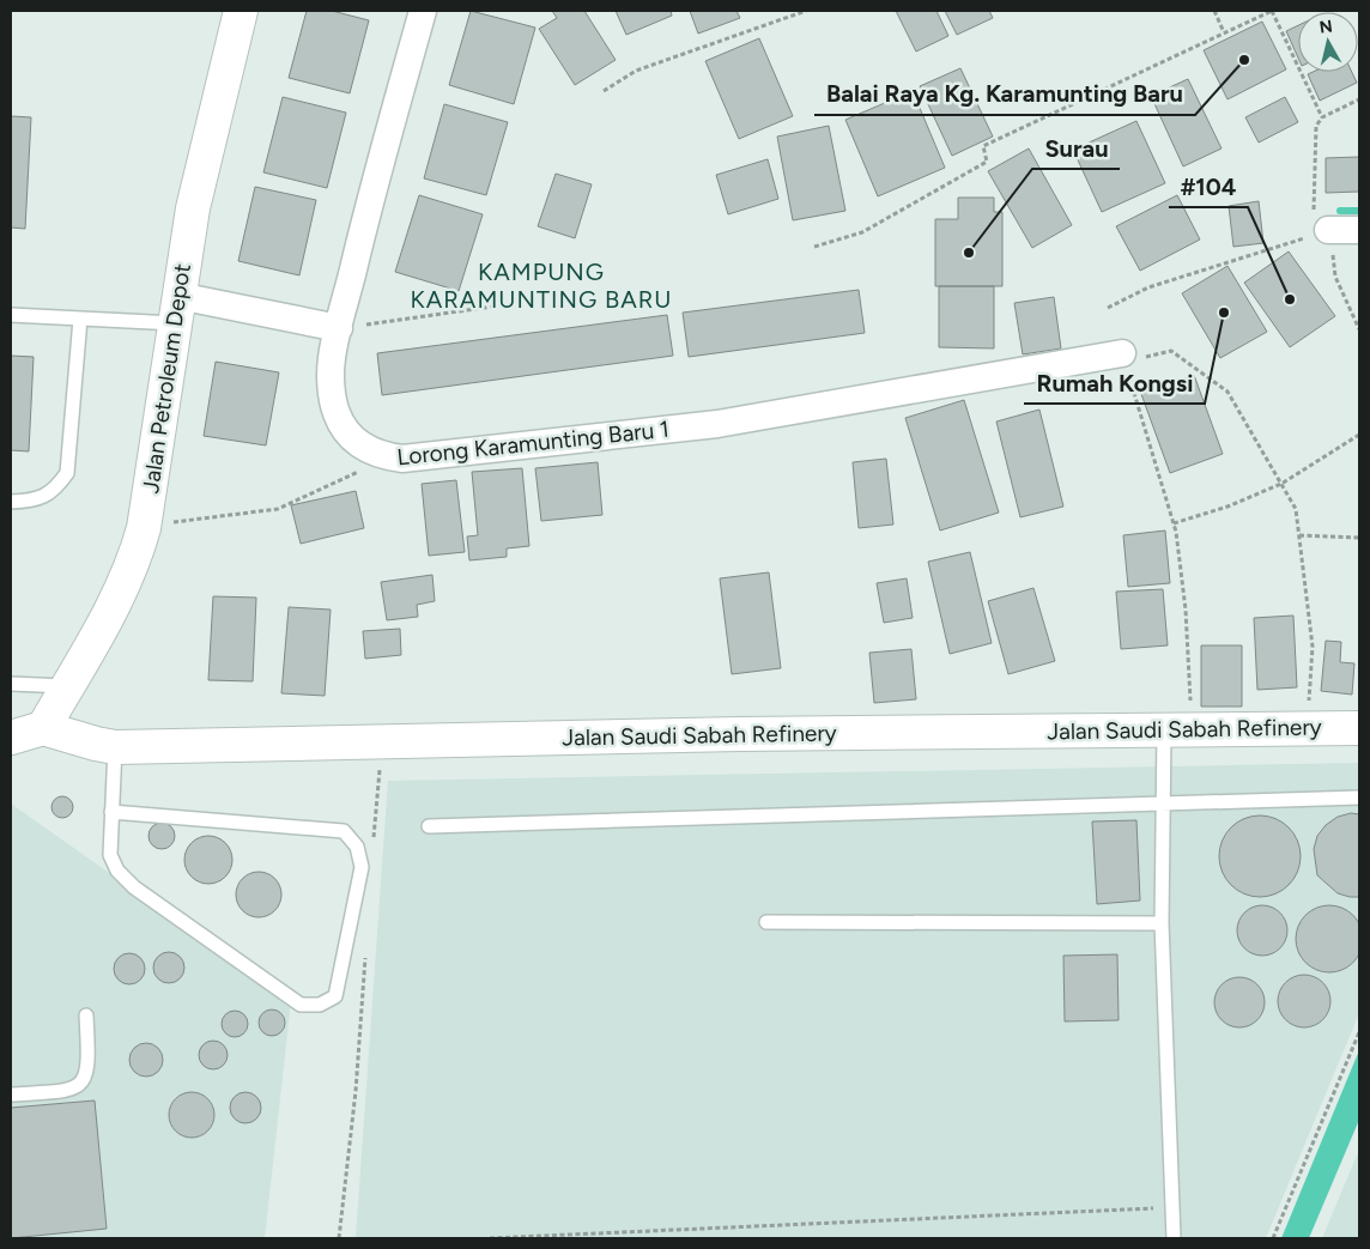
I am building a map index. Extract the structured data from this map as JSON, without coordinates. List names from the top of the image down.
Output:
{
  "streets": {
    "street": ["Jalan Petroleum Depot", "Lorong Karamunting Baru 1", "Jalan Saudi Sabah Refinery"]
  },
  "crossings": [
    ["Jalan Petroleum Depot", "Jalan Saudi Sabah Refinery"]
  ],
  "districts": ["KAMPUNG KARAMUNTING BARU"],
  "places": [
    "Balai Raya Kg. Karamunting Baru",
    "Surau",
    "#104",
    "Rumah Kongsi"
  ],
  "north": "top"
}
